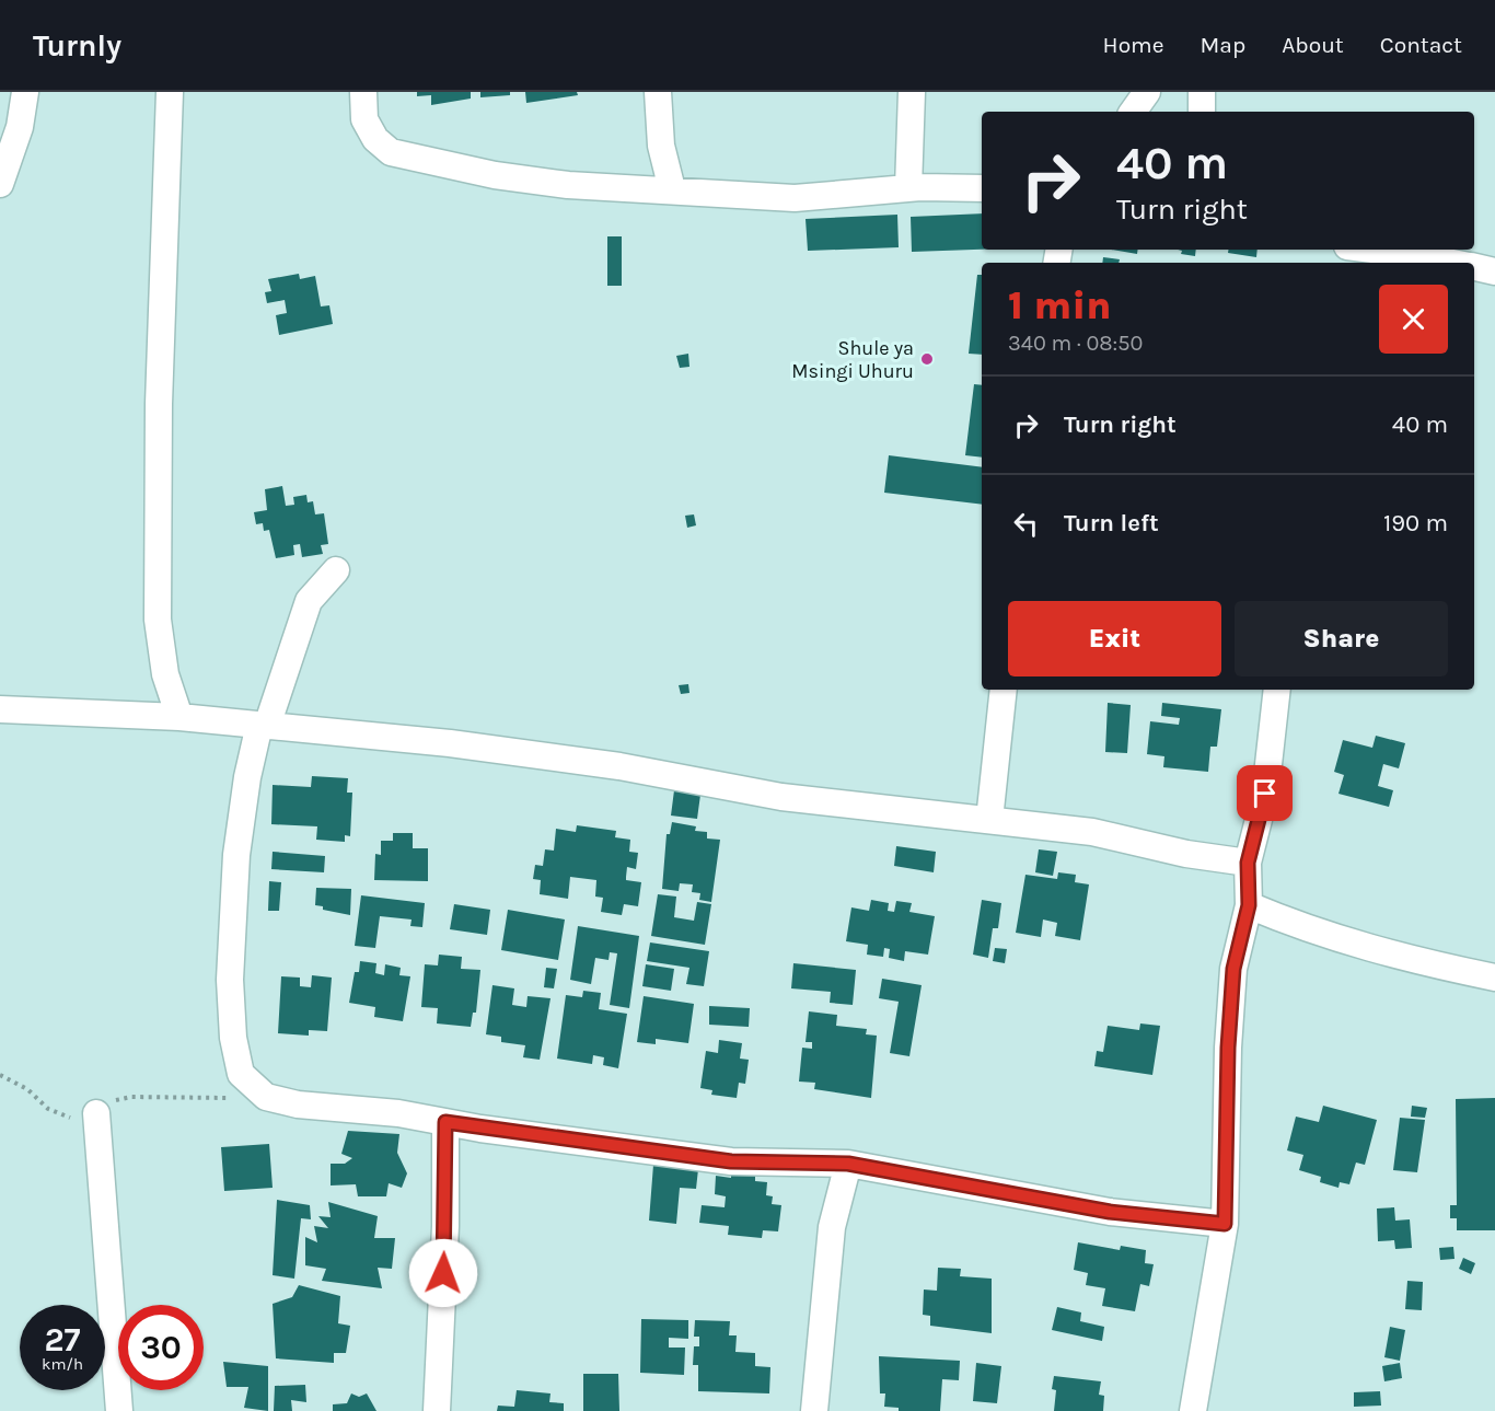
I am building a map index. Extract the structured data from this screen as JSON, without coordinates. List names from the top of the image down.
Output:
{
  "places": ["Shule ya Msingi Uhuru"],
  "page": {
    "header": "Turnly",
    "nav": [
      "Home",
      "Map",
      "About",
      "Contact"
    ],
    "turn": ["40 m", "Turn right"],
    "heading": ["1 min", "340 m · 08:50"],
    "list": [
      {
        "name": "Turn right",
        "value": "40 m"
      },
      {
        "name": "Turn left",
        "value": "190 m"
      }
    ],
    "buttons": ["Exit", "Share"],
    "speed": "27 km/h",
    "limit": "30"
  }
}
